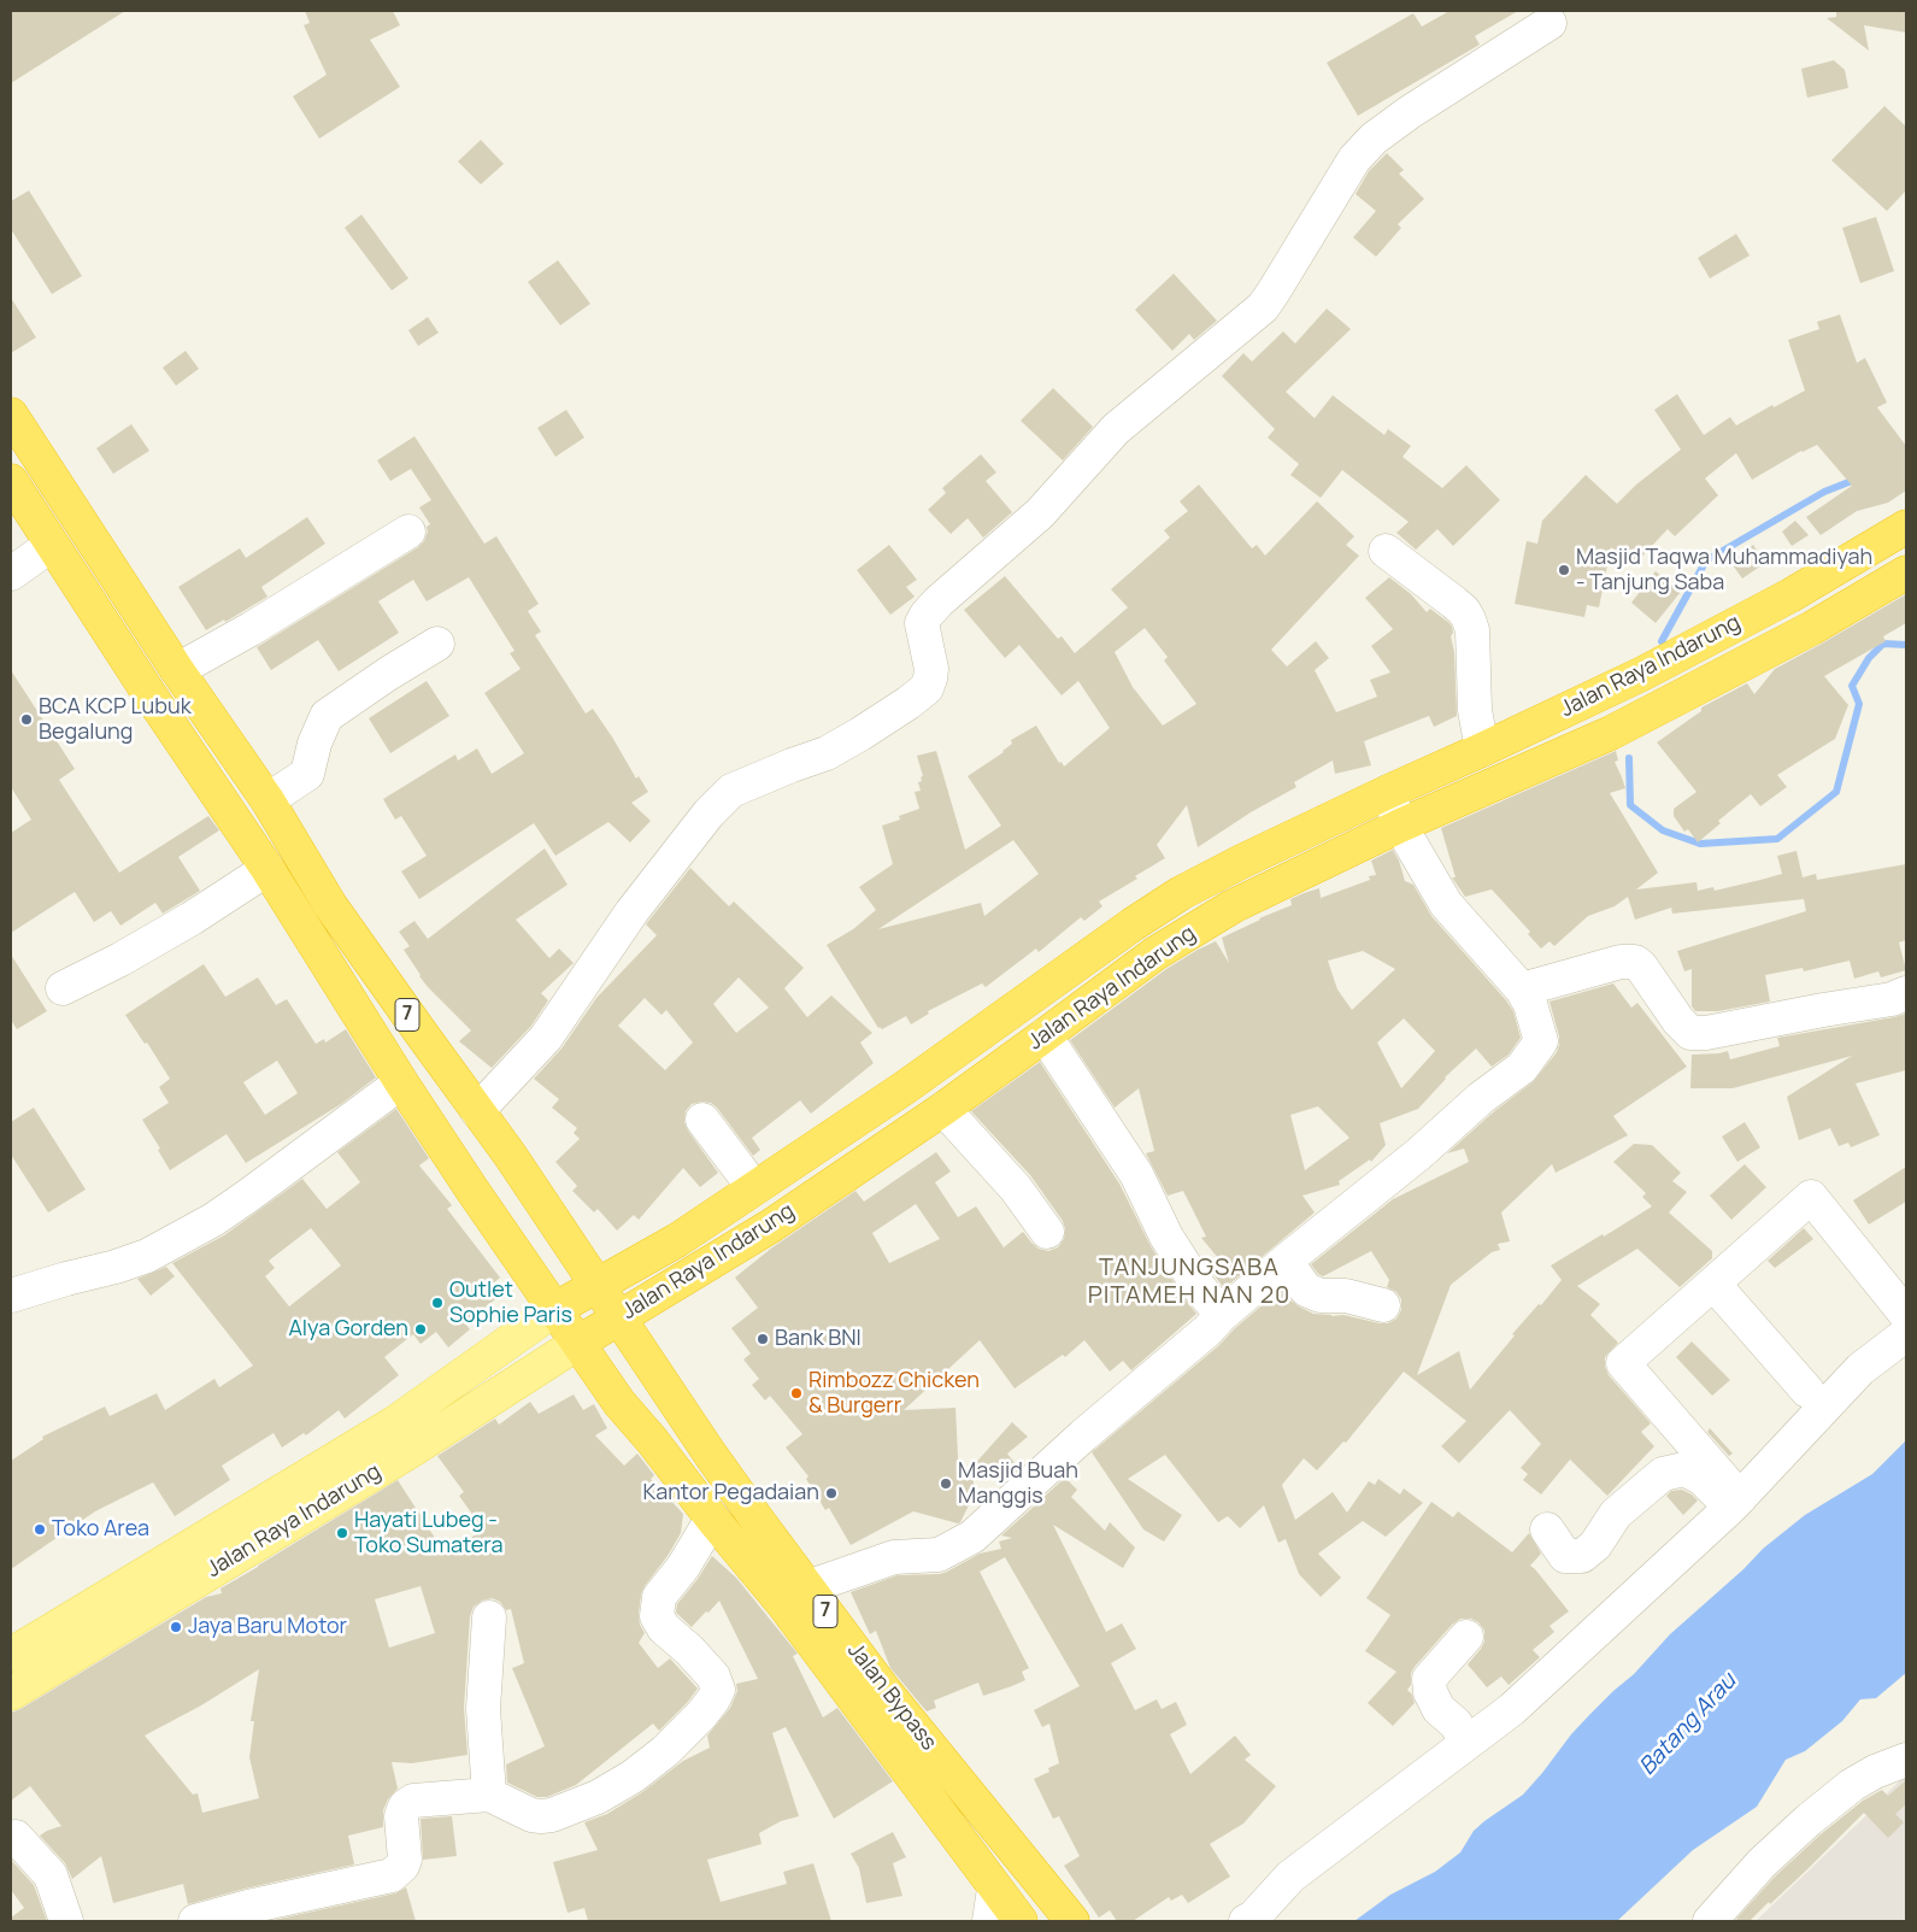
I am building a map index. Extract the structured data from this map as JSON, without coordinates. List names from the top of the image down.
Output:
{
  "streets": {
    "highway": ["Jalan Raya Indarung", "7", "Jalan Bypass"]
  },
  "crossings": [
    ["Jalan Raya Indarung", "7"],
    ["Jalan Raya Indarung", "Jalan Bypass"],
    ["7", "Jalan Bypass"]
  ],
  "districts": ["TANJUNGSABA PITAMEH NAN 20"],
  "water": ["Batang Arau"],
  "places": [
    "Masjid Taqwa Muhammadiyah - Tanjung Saba",
    "BCA KCP Lubuk Begalung",
    "Outlet Sophie Paris",
    "Alya Gorden",
    "Bank BNI",
    "Rimbozz Chicken & Burgerr",
    "Masjid Buah Manggis",
    "Kantor Pegadaian",
    "Toko Area",
    "Hayati Lubeg - Toko Sumatera",
    "Jaya Baru Motor"
  ]
}
